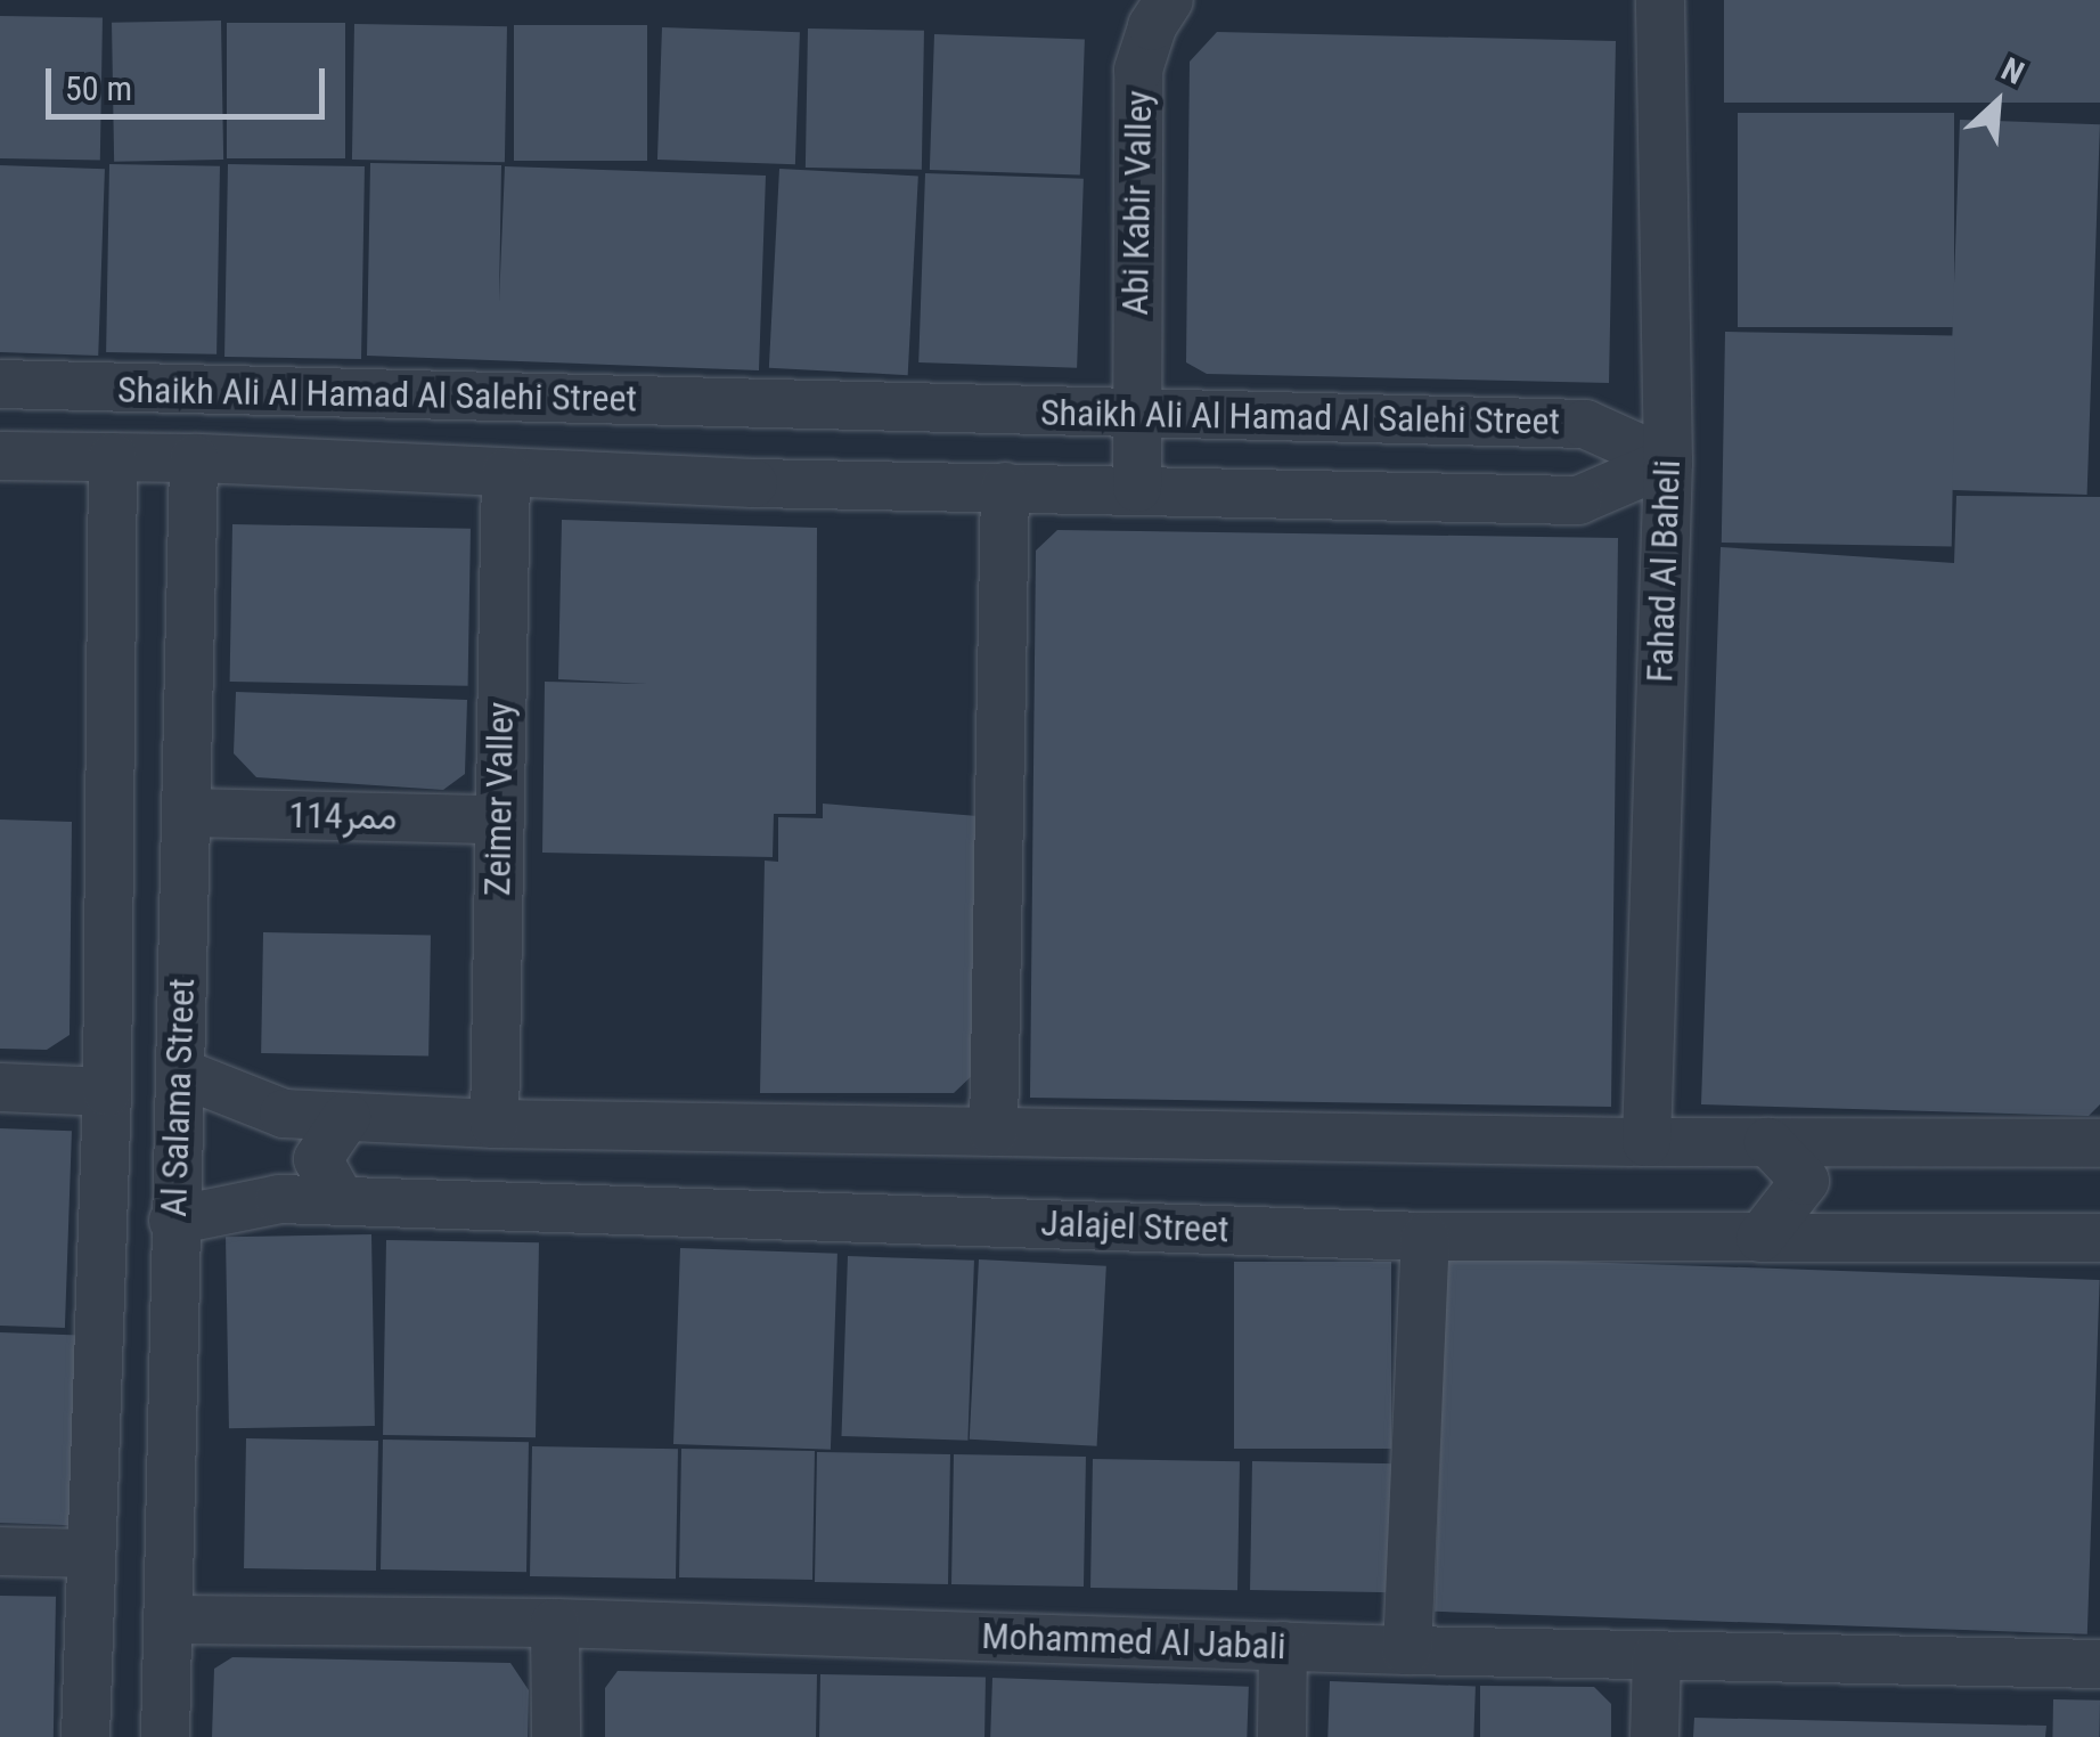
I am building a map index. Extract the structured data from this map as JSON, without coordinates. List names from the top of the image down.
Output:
{
  "streets": {
    "street": [
      "Abi Kabir Valley",
      "Shaikh Ali Al Hamad Al Salehi Street",
      "Fahad Al Baheli",
      "Zeimer Valley",
      "ممر114",
      "Al Salama Street",
      "Jalajel Street",
      "Mohammed Al Jabali"
    ]
  },
  "crossings": [
    ["Abi Kabir Valley", "Shaikh Ali Al Hamad Al Salehi Street"],
    ["Shaikh Ali Al Hamad Al Salehi Street", "Fahad Al Baheli"],
    ["Shaikh Ali Al Hamad Al Salehi Street", "Zeimer Valley"],
    ["Shaikh Ali Al Hamad Al Salehi Street", "Al Salama Street"],
    ["Zeimer Valley", "ممر114"],
    ["ممر114", "Al Salama Street"],
    ["Al Salama Street", "Jalajel Street"],
    ["Al Salama Street", "Mohammed Al Jabali"]
  ],
  "scale_bar": "50 m",
  "north": "top right"
}
